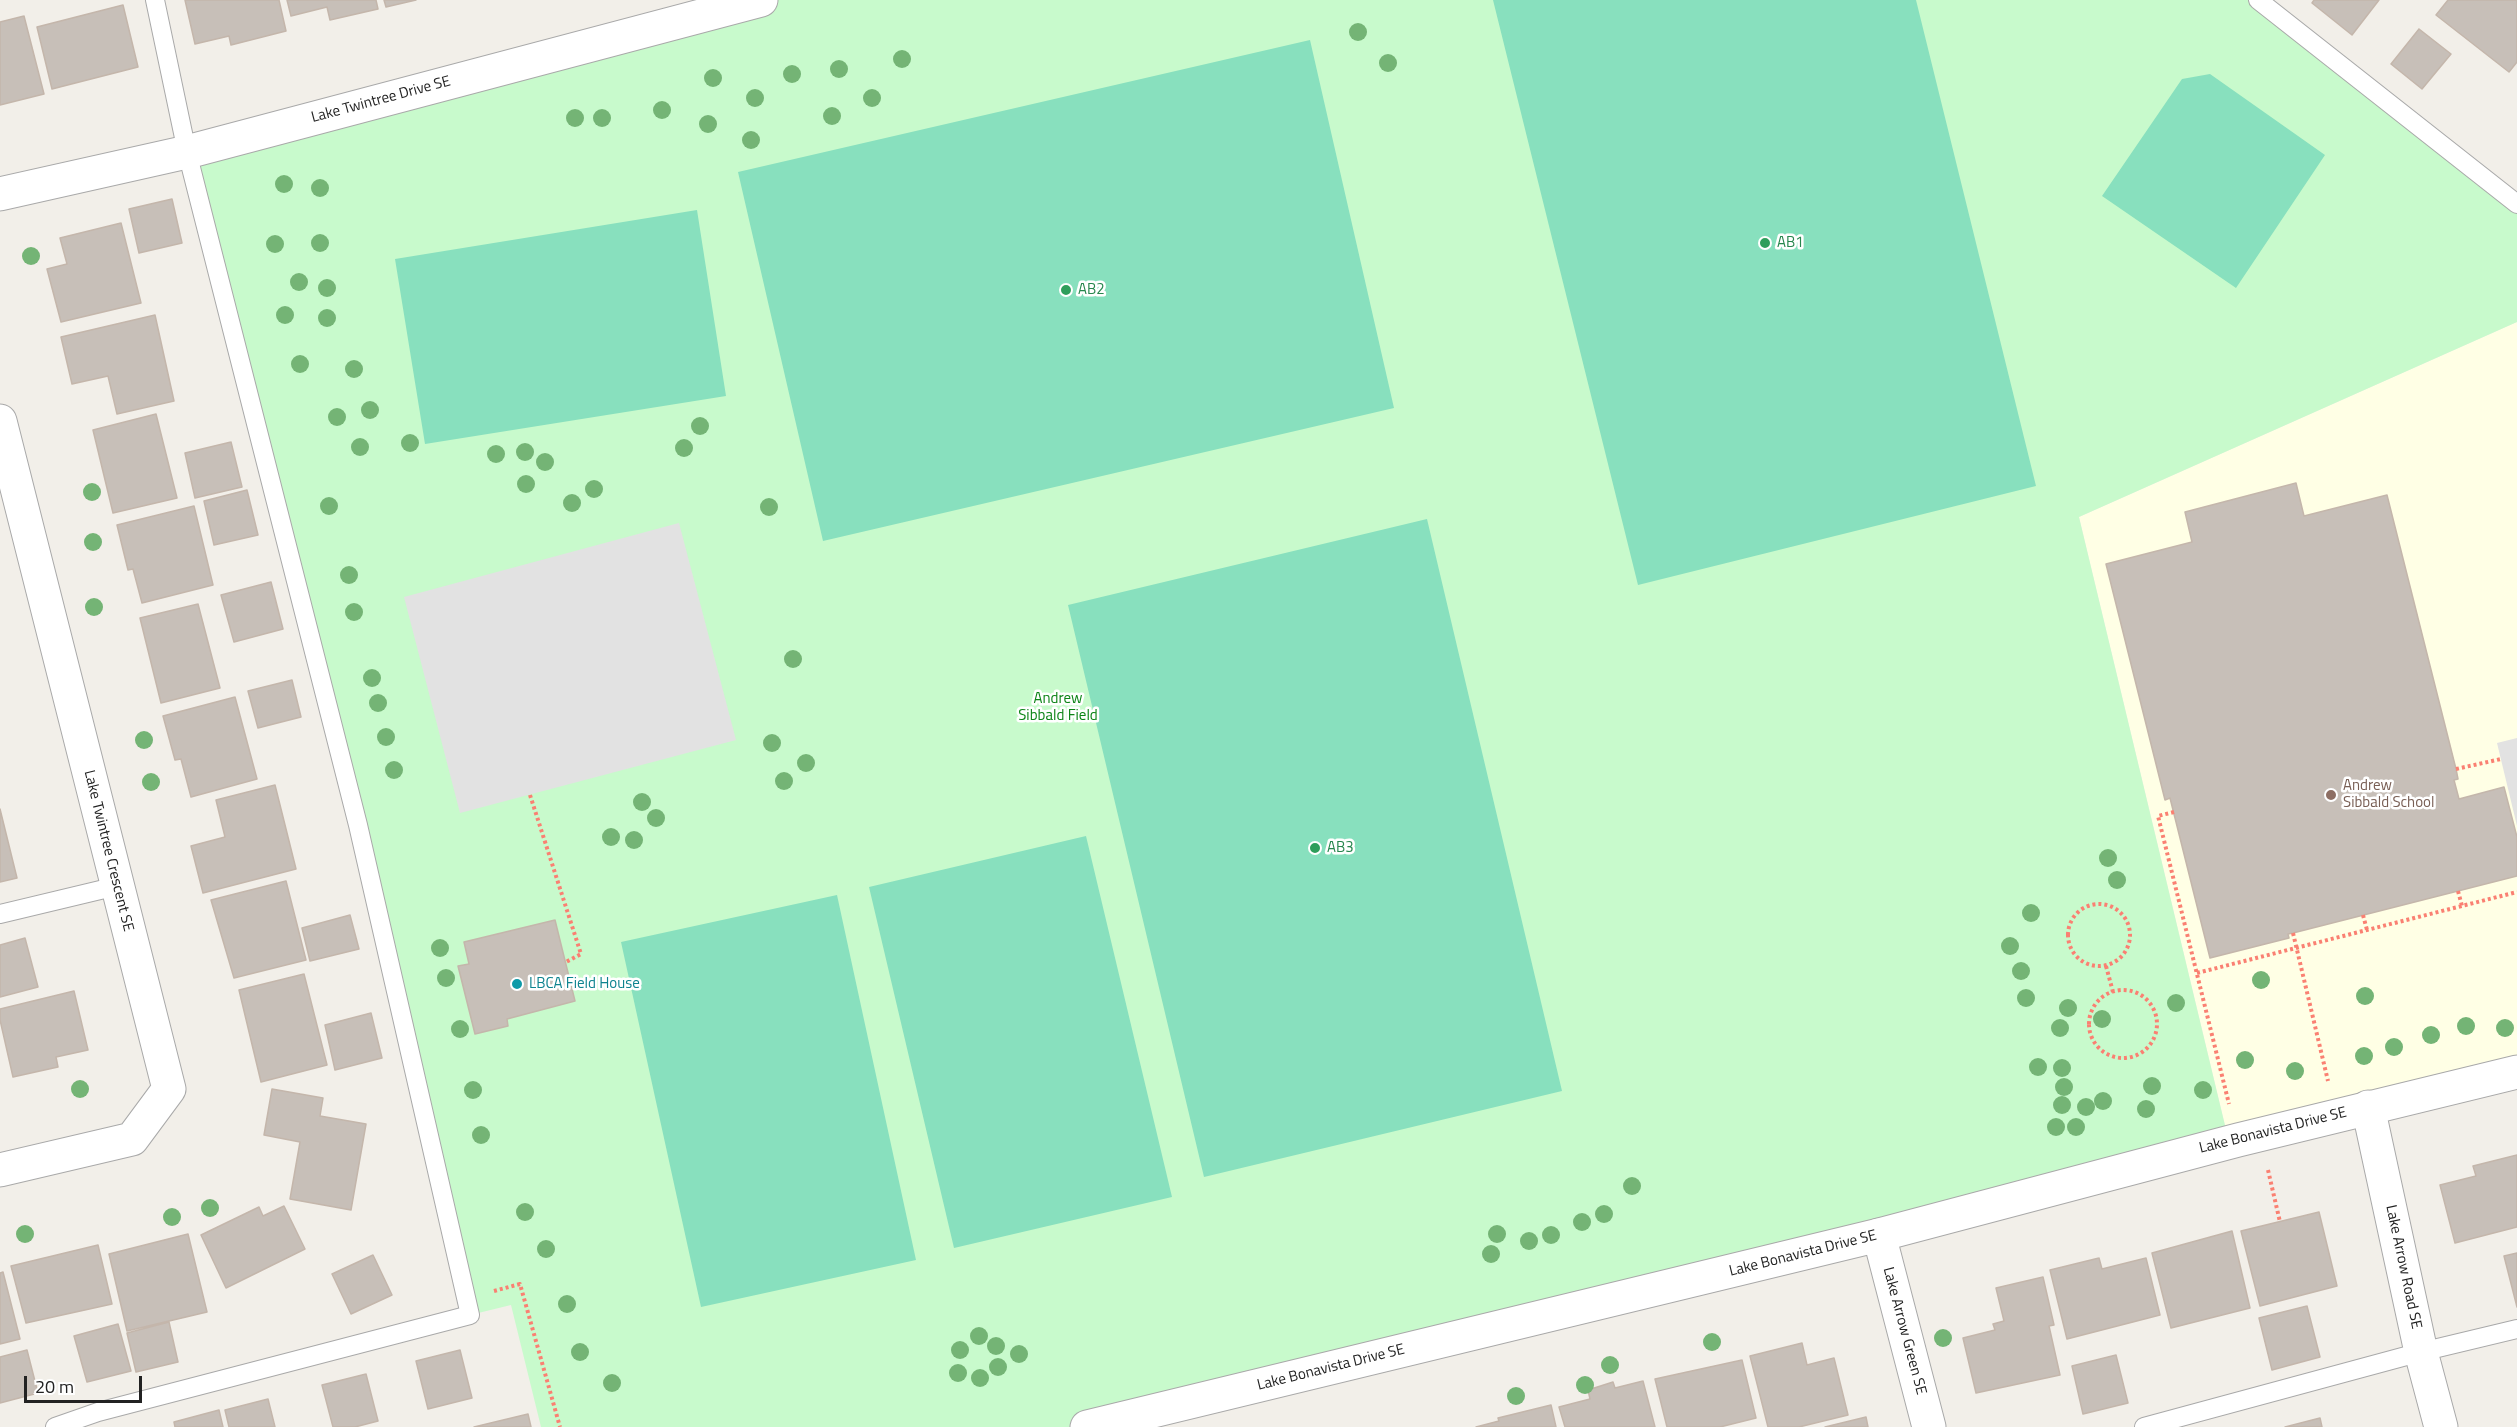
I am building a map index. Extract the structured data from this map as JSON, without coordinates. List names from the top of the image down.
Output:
{
  "streets": {
    "street": [
      "Lake Twintree Drive SE",
      "Lake Twintree Crescent SE",
      "Lake Bonavista Drive SE",
      "Lake Arrow Road SE",
      "Lake Arrow Green SE"
    ]
  },
  "crossings": [
    ["Lake Bonavista Drive SE", "Lake Arrow Road SE"],
    ["Lake Bonavista Drive SE", "Lake Arrow Green SE"]
  ],
  "parks": ["Andrew Sibbald Field"],
  "places": [
    "AB1",
    "AB2",
    "Andrew Sibbald School",
    "AB3",
    "LBCA Field House"
  ],
  "scale_bar": "20 m"
}
